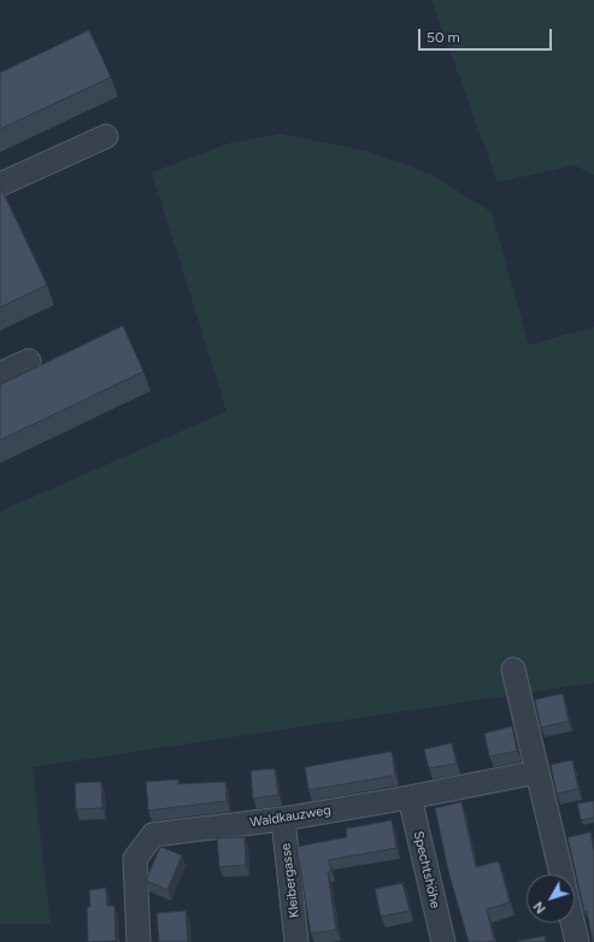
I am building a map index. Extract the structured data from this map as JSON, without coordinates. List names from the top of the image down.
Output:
{
  "streets": {
    "street": ["Waldkauzweg", "Spechtshöhe", "Kleibergasse"]
  },
  "crossings": [
    ["Waldkauzweg", "Spechtshöhe"],
    ["Waldkauzweg", "Kleibergasse"]
  ],
  "scale_bar": "50 m",
  "north": "bottom left"
}
